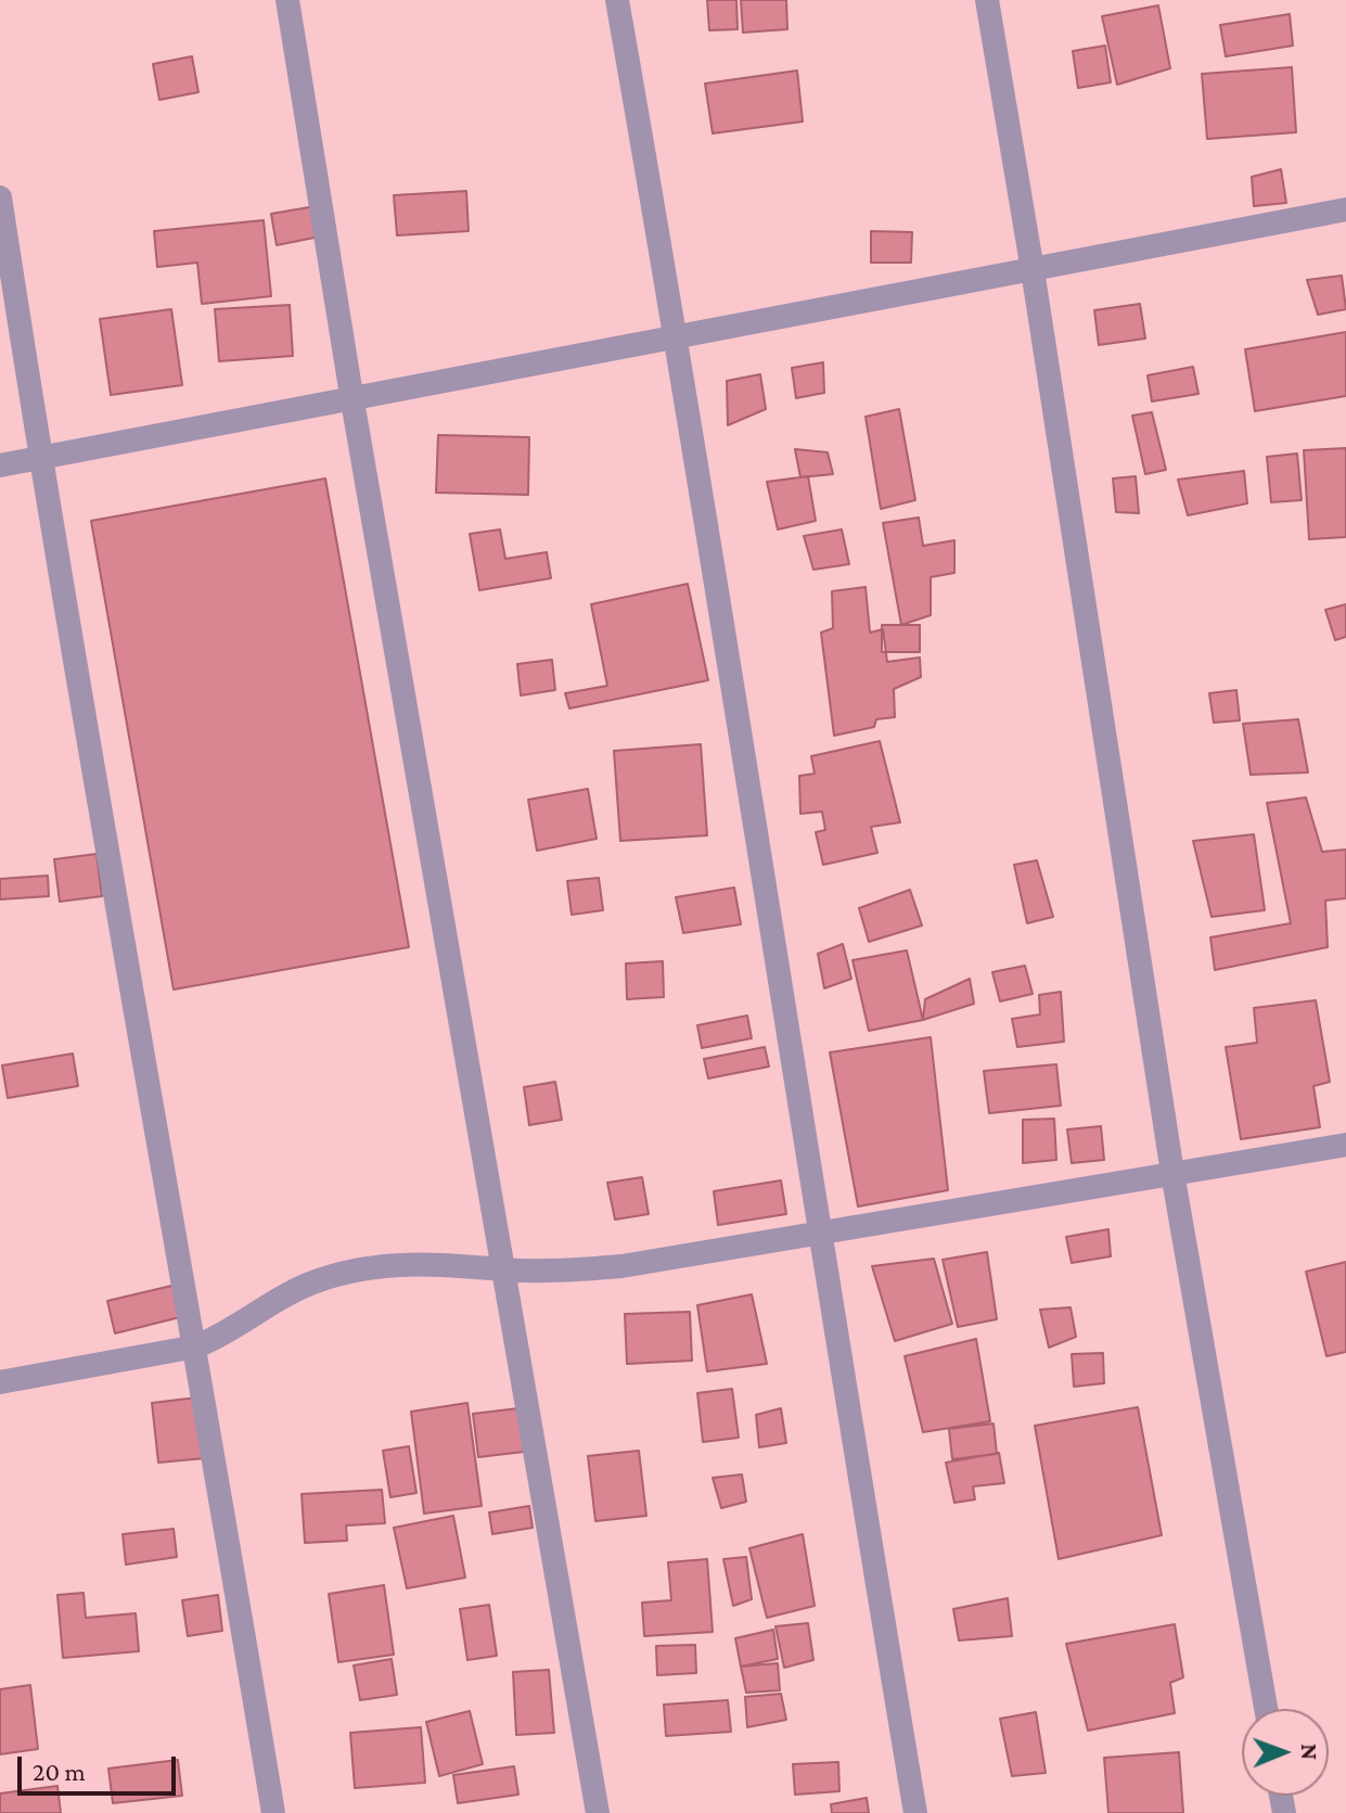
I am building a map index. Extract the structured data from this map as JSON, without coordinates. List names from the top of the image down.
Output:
{
  "scale_bar": "20 m",
  "north": "right"
}
